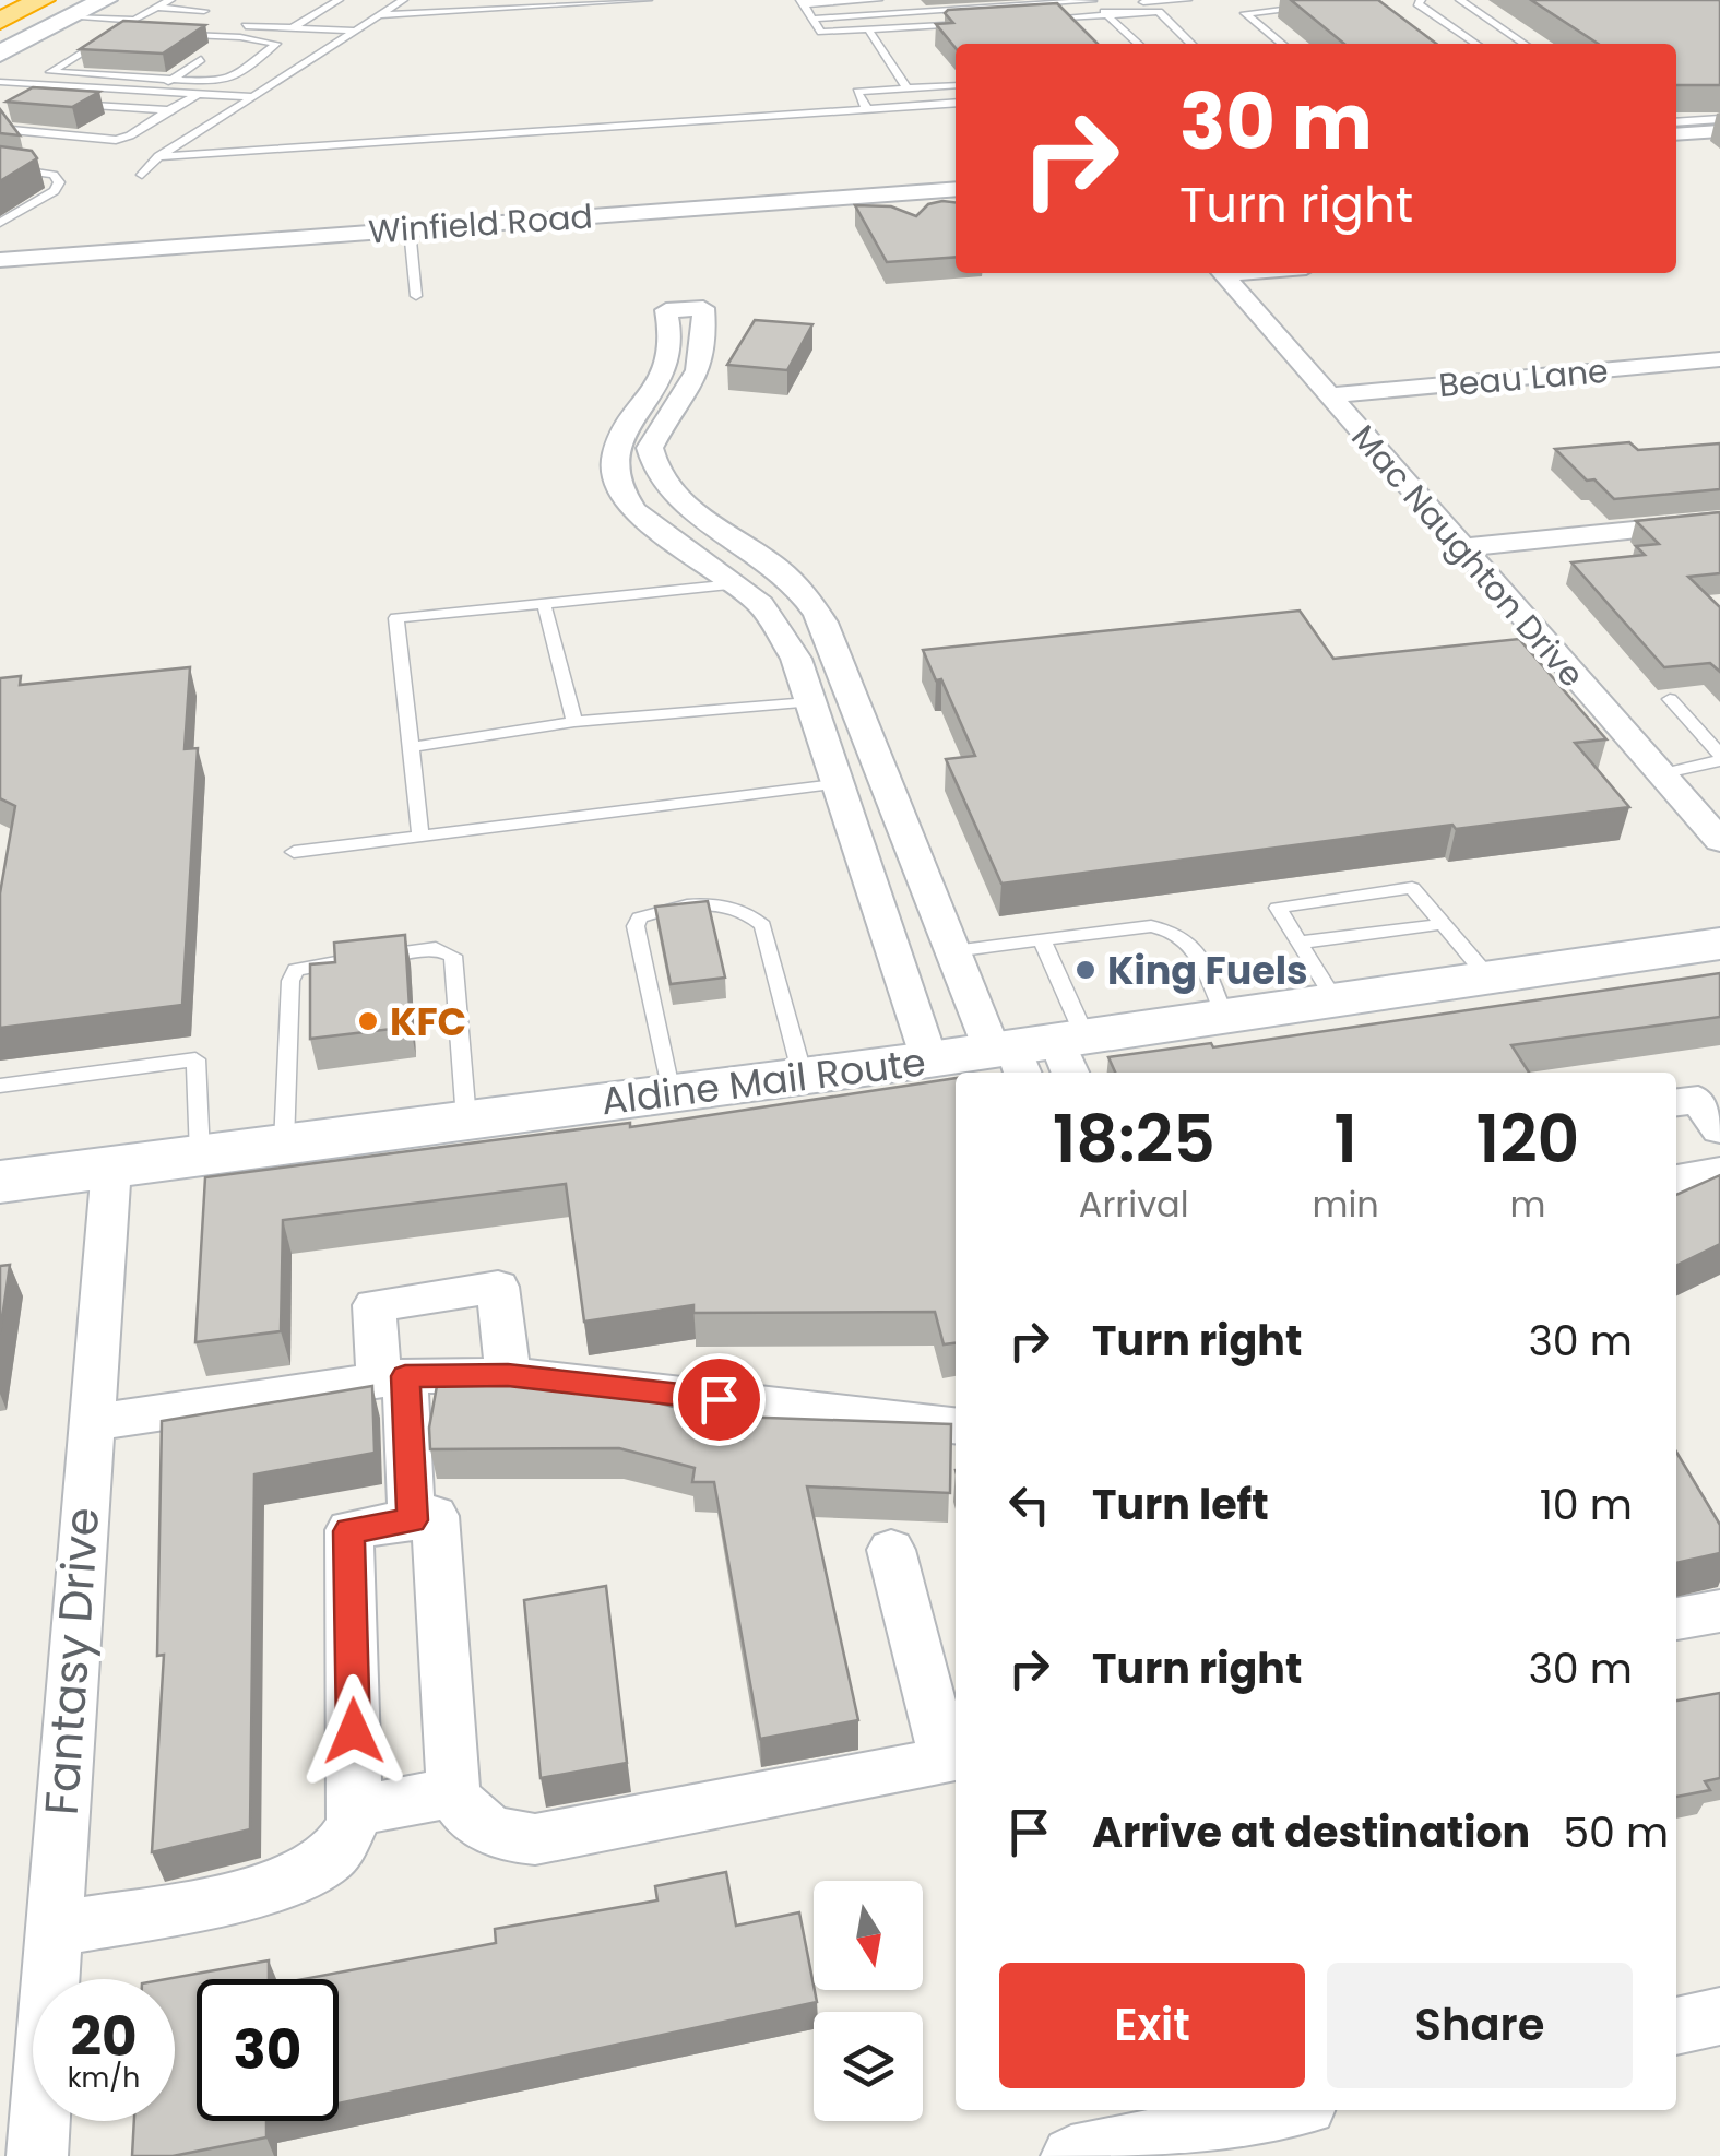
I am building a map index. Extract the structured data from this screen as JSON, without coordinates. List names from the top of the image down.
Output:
{
  "streets": {
    "main road": ["Aldine Mail Route"],
    "street": [
      "Winfield Road",
      "Beau Lane",
      "Mac Naughton Drive",
      "Fantasy Drive"
    ]
  },
  "crossings": [
    ["Beau Lane", "Mac Naughton Drive"],
    ["Aldine Mail Route", "Fantasy Drive"]
  ],
  "places": ["King Fuels", "KFC"],
  "north": "bottom",
  "page": {
    "turn": ["30 m", "Turn right"],
    "eta": [
      "18:25",
      "Arrival",
      "1",
      "min",
      "120",
      "m"
    ],
    "list": [
      {
        "name": "Turn right",
        "value": "30 m"
      },
      {
        "name": "Turn left",
        "value": "10 m"
      },
      {
        "name": "Turn right",
        "value": "30 m"
      },
      {
        "name": "Arrive at destination",
        "value": "50 m"
      }
    ],
    "buttons": ["Exit", "Share"],
    "speed": "20 km/h",
    "limit": "30"
  }
}
